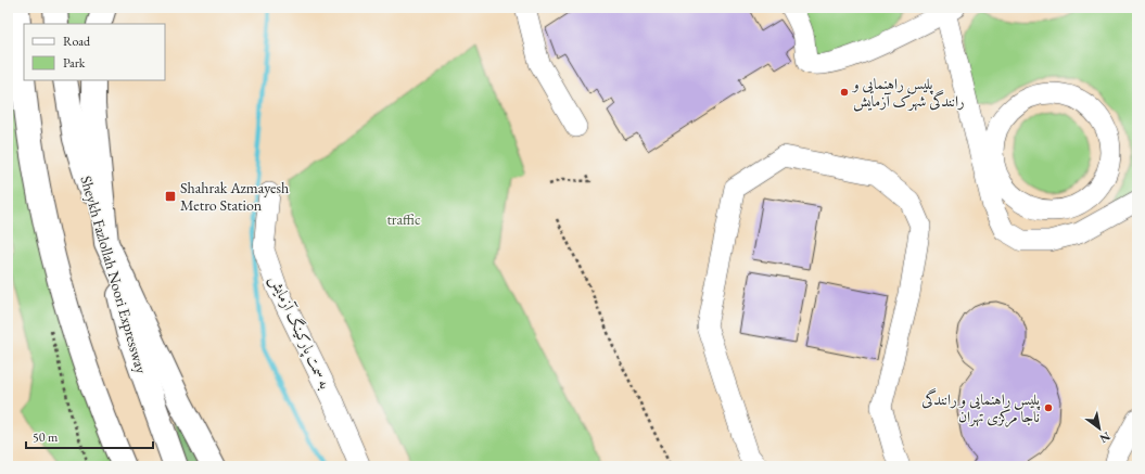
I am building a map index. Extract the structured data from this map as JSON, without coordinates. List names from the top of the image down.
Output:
{
  "streets": {
    "highway": ["Sheykh Fazlollah Noori Expressway"],
    "lane": ["به سمت پارکینگ آزمایش"]
  },
  "parks": ["traffic"],
  "places": {
    "other": ["پلیس راهنمایی و رانندگی شهرک آزمایش", "پلیس راهنمایی و رانندگی ناجا مرکزی تهران"],
    "transit": ["Shahrak Azmayesh Metro Station"]
  },
  "legend": ["Road", "Park"],
  "scale_bar": "50 m",
  "north": "bottom right"
}
